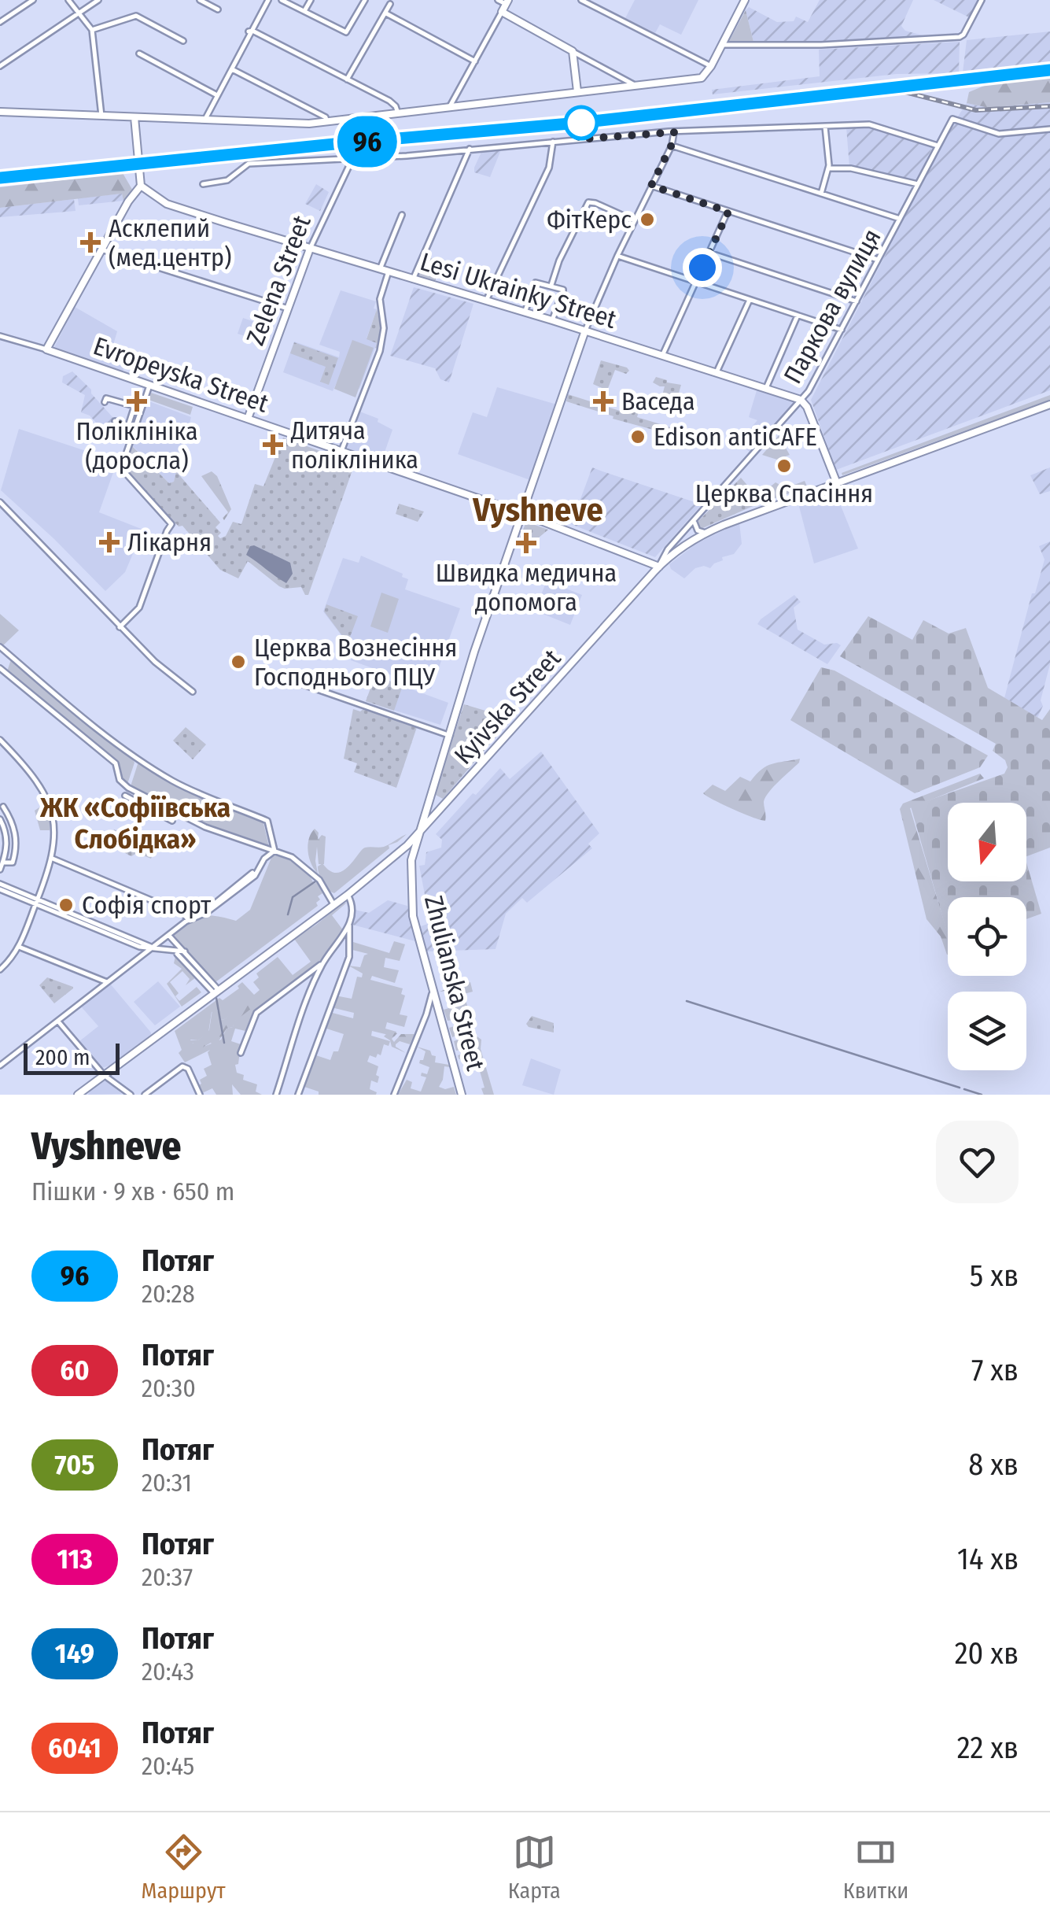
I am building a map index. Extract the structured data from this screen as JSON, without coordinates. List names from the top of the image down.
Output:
{
  "streets": {
    "street": [
      "Zelena Street",
      "Lesi Ukrainky Street",
      "Паркова вулиця",
      "Evropeyska Street",
      "Kyivska Street",
      "Zhulianska Street"
    ]
  },
  "crossings": [
    ["Zelena Street", "Lesi Ukrainky Street"],
    ["Zelena Street", "Evropeyska Street"],
    ["Lesi Ukrainky Street", "Паркова вулиця"],
    ["Lesi Ukrainky Street", "Zhulianska Street"],
    ["Паркова вулиця", "Evropeyska Street"],
    ["Паркова вулиця", "Kyivska Street"],
    ["Evropeyska Street", "Kyivska Street"],
    ["Evropeyska Street", "Zhulianska Street"],
    ["Kyivska Street", "Zhulianska Street"]
  ],
  "districts": ["Vyshneve", "ЖК «Софіївська Слобідка»"],
  "places": {
    "other": [
      "ФітКерс",
      "Edison antiCAFE",
      "Церква Спасіння",
      "Церква Вознесіння Господнього ПЦУ",
      "Софія спорт"
    ],
    "health": [
      "Асклепий (мед.центр)",
      "Поліклініка (доросла)",
      "Васеда",
      "Дитяча полікліника",
      "Лікарня",
      "Швидка медична допомога"
    ]
  },
  "scale_bar": "200 m",
  "north": "bottom",
  "page": {
    "on_map": "96",
    "scale": "200 m",
    "heading": ["Vyshneve", "Пішки · 9 хв · 650 m"],
    "list": [
      {
        "mark": "96",
        "name": "Потяг",
        "note": "20:28",
        "value": "5 хв"
      },
      {
        "mark": "60",
        "name": "Потяг",
        "note": "20:30",
        "value": "7 хв"
      },
      {
        "mark": "705",
        "name": "Потяг",
        "note": "20:31",
        "value": "8 хв"
      },
      {
        "mark": "113",
        "name": "Потяг",
        "note": "20:37",
        "value": "14 хв"
      },
      {
        "mark": "149",
        "name": "Потяг",
        "note": "20:43",
        "value": "20 хв"
      },
      {
        "mark": "6041",
        "name": "Потяг",
        "note": "20:45",
        "value": "22 хв"
      }
    ],
    "tabs": ["Маршрут", "Карта", "Квитки"]
  }
}
